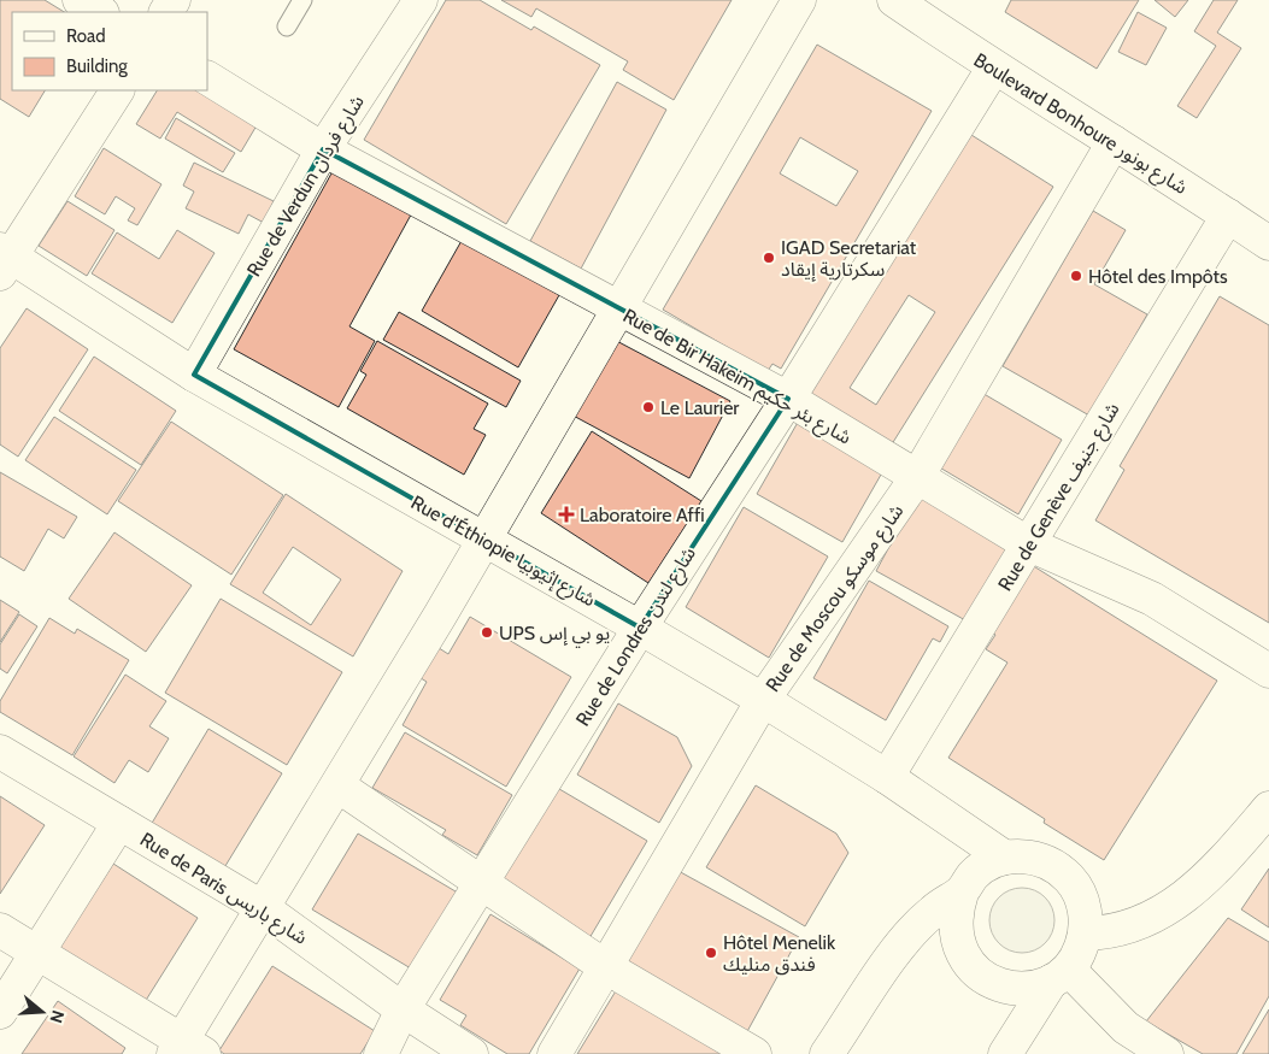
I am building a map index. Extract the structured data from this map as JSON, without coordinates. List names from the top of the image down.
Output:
{
  "streets": {
    "street": [
      "Boulevard Bonhoure شارع بونور",
      "Rue de Verdun شارع فردان",
      "Rue de Bir Hakeim شارع بئر حكيم",
      "Rue de Genève شارع جنيف",
      "Rue d'Éthiopie شارع إثيوبيا",
      "Rue de Moscou شارع موسكو",
      "Rue de Londres شارع لندن",
      "Rue de Paris شارع باريس"
    ]
  },
  "crossings": [
    ["Boulevard Bonhoure شارع بونور", "Rue de Genève شارع جنيف"],
    ["Boulevard Bonhoure شارع بونور", "Rue de Moscou شارع موسكو"],
    ["Boulevard Bonhoure شارع بونور", "Rue de Londres شارع لندن"],
    ["Rue de Verdun شارع فردان", "Rue de Bir Hakeim شارع بئر حكيم"],
    ["Rue de Verdun شارع فردان", "Rue d'Éthiopie شارع إثيوبيا"],
    ["Rue de Bir Hakeim شارع بئر حكيم", "Rue de Genève شارع جنيف"],
    ["Rue de Bir Hakeim شارع بئر حكيم", "Rue de Moscou شارع موسكو"],
    ["Rue de Bir Hakeim شارع بئر حكيم", "Rue de Londres شارع لندن"],
    ["Rue de Genève شارع جنيف", "Rue d'Éthiopie شارع إثيوبيا"],
    ["Rue d'Éthiopie شارع إثيوبيا", "Rue de Moscou شارع موسكو"],
    ["Rue d'Éthiopie شارع إثيوبيا", "Rue de Londres شارع لندن"],
    ["Rue de Londres شارع لندن", "Rue de Paris شارع باريس"]
  ],
  "places": {
    "other": [
      "IGAD Secretariat سكرتارية إيقاد",
      "Hôtel des Impôts",
      "Le Laurier",
      "UPS يو بي إس",
      "Hôtel Menelik فندق منليك"
    ],
    "health": ["Laboratoire Affi"]
  },
  "legend": ["Road", "Building"],
  "north": "right"
}
